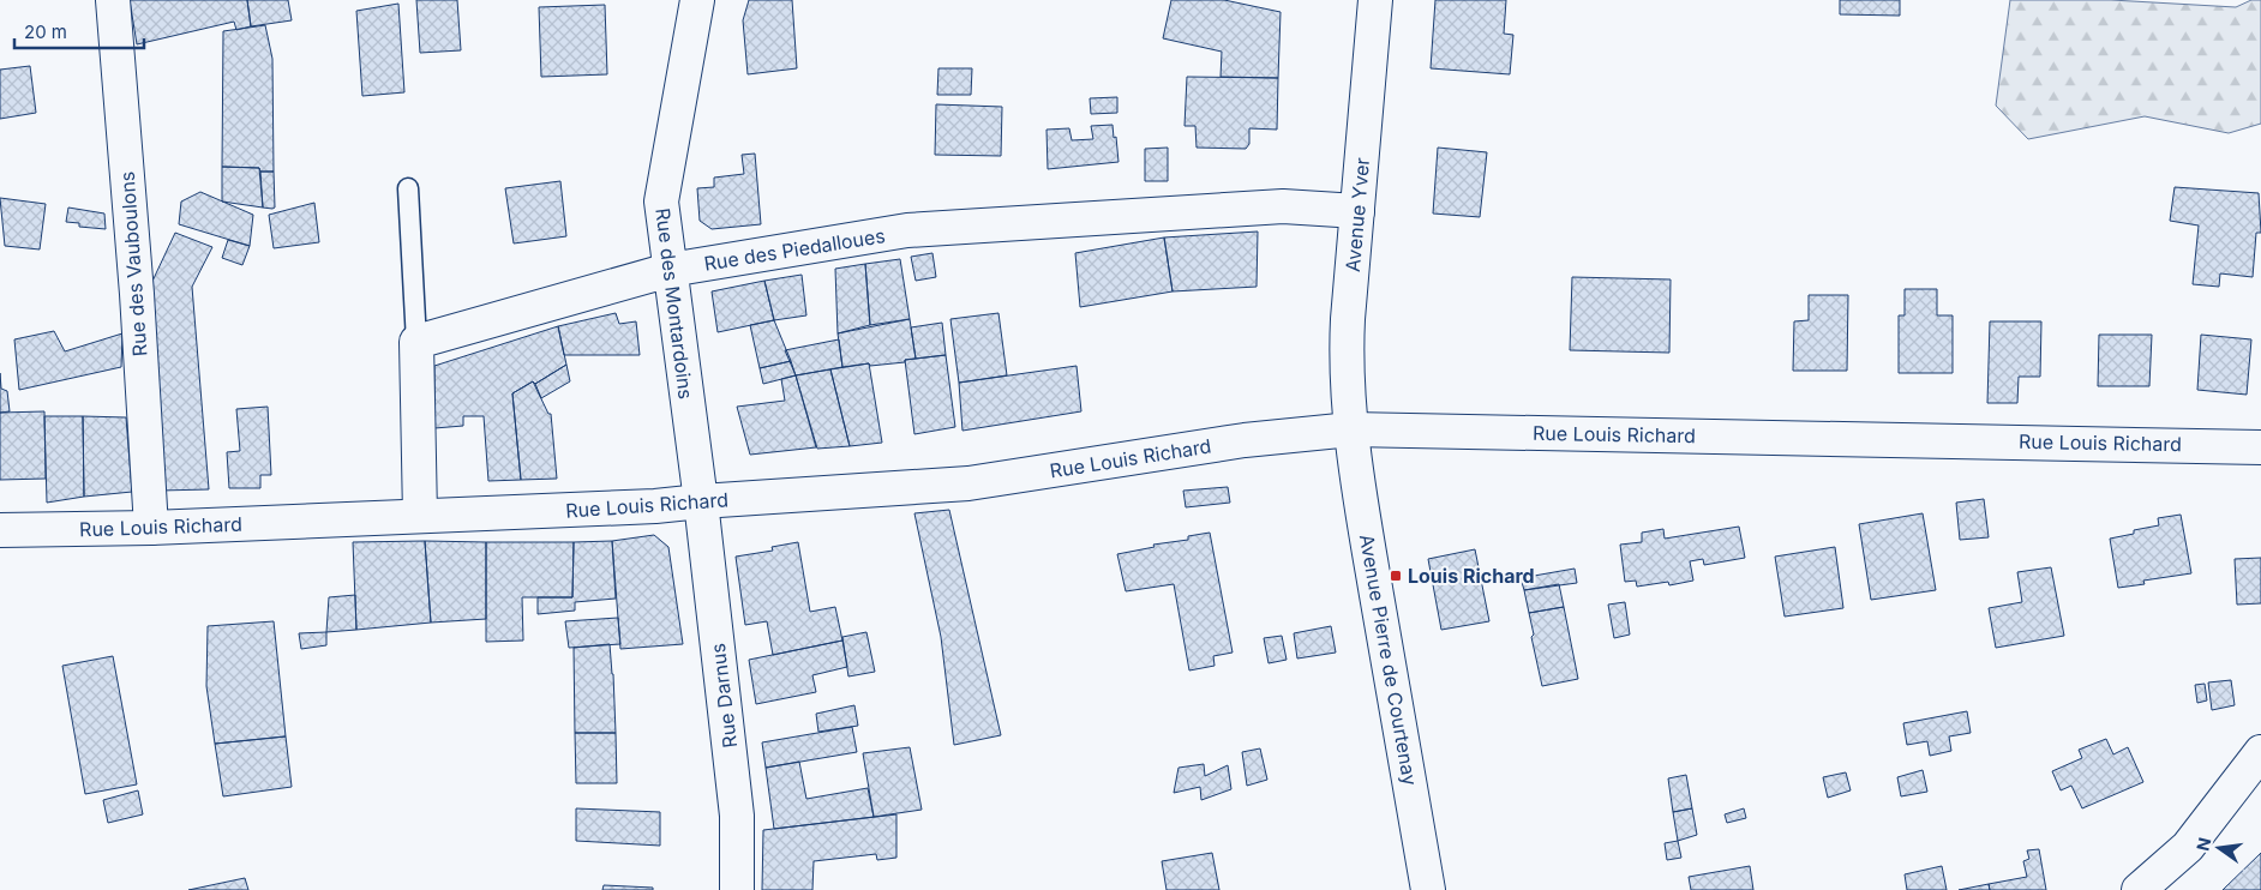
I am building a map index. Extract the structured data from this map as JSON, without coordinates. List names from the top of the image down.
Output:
{
  "streets": {
    "main road": [
      "Avenue Yver",
      "Rue des Piedalloues",
      "Rue des Vauboulons",
      "Rue des Montardoins",
      "Rue Louis Richard",
      "Avenue Pierre de Courtenay",
      "Rue Darnus"
    ]
  },
  "crossings": [
    ["Avenue Yver", "Rue des Piedalloues"],
    ["Avenue Yver", "Rue Louis Richard"],
    ["Avenue Yver", "Avenue Pierre de Courtenay"],
    ["Rue des Piedalloues", "Rue des Montardoins"],
    ["Rue des Vauboulons", "Rue Louis Richard"],
    ["Rue des Montardoins", "Rue Louis Richard"],
    ["Rue des Montardoins", "Rue Darnus"],
    ["Rue Louis Richard", "Avenue Pierre de Courtenay"],
    ["Rue Louis Richard", "Rue Darnus"]
  ],
  "places": {
    "transit": ["Louis Richard"]
  },
  "scale_bar": "20 m",
  "north": "left"
}
